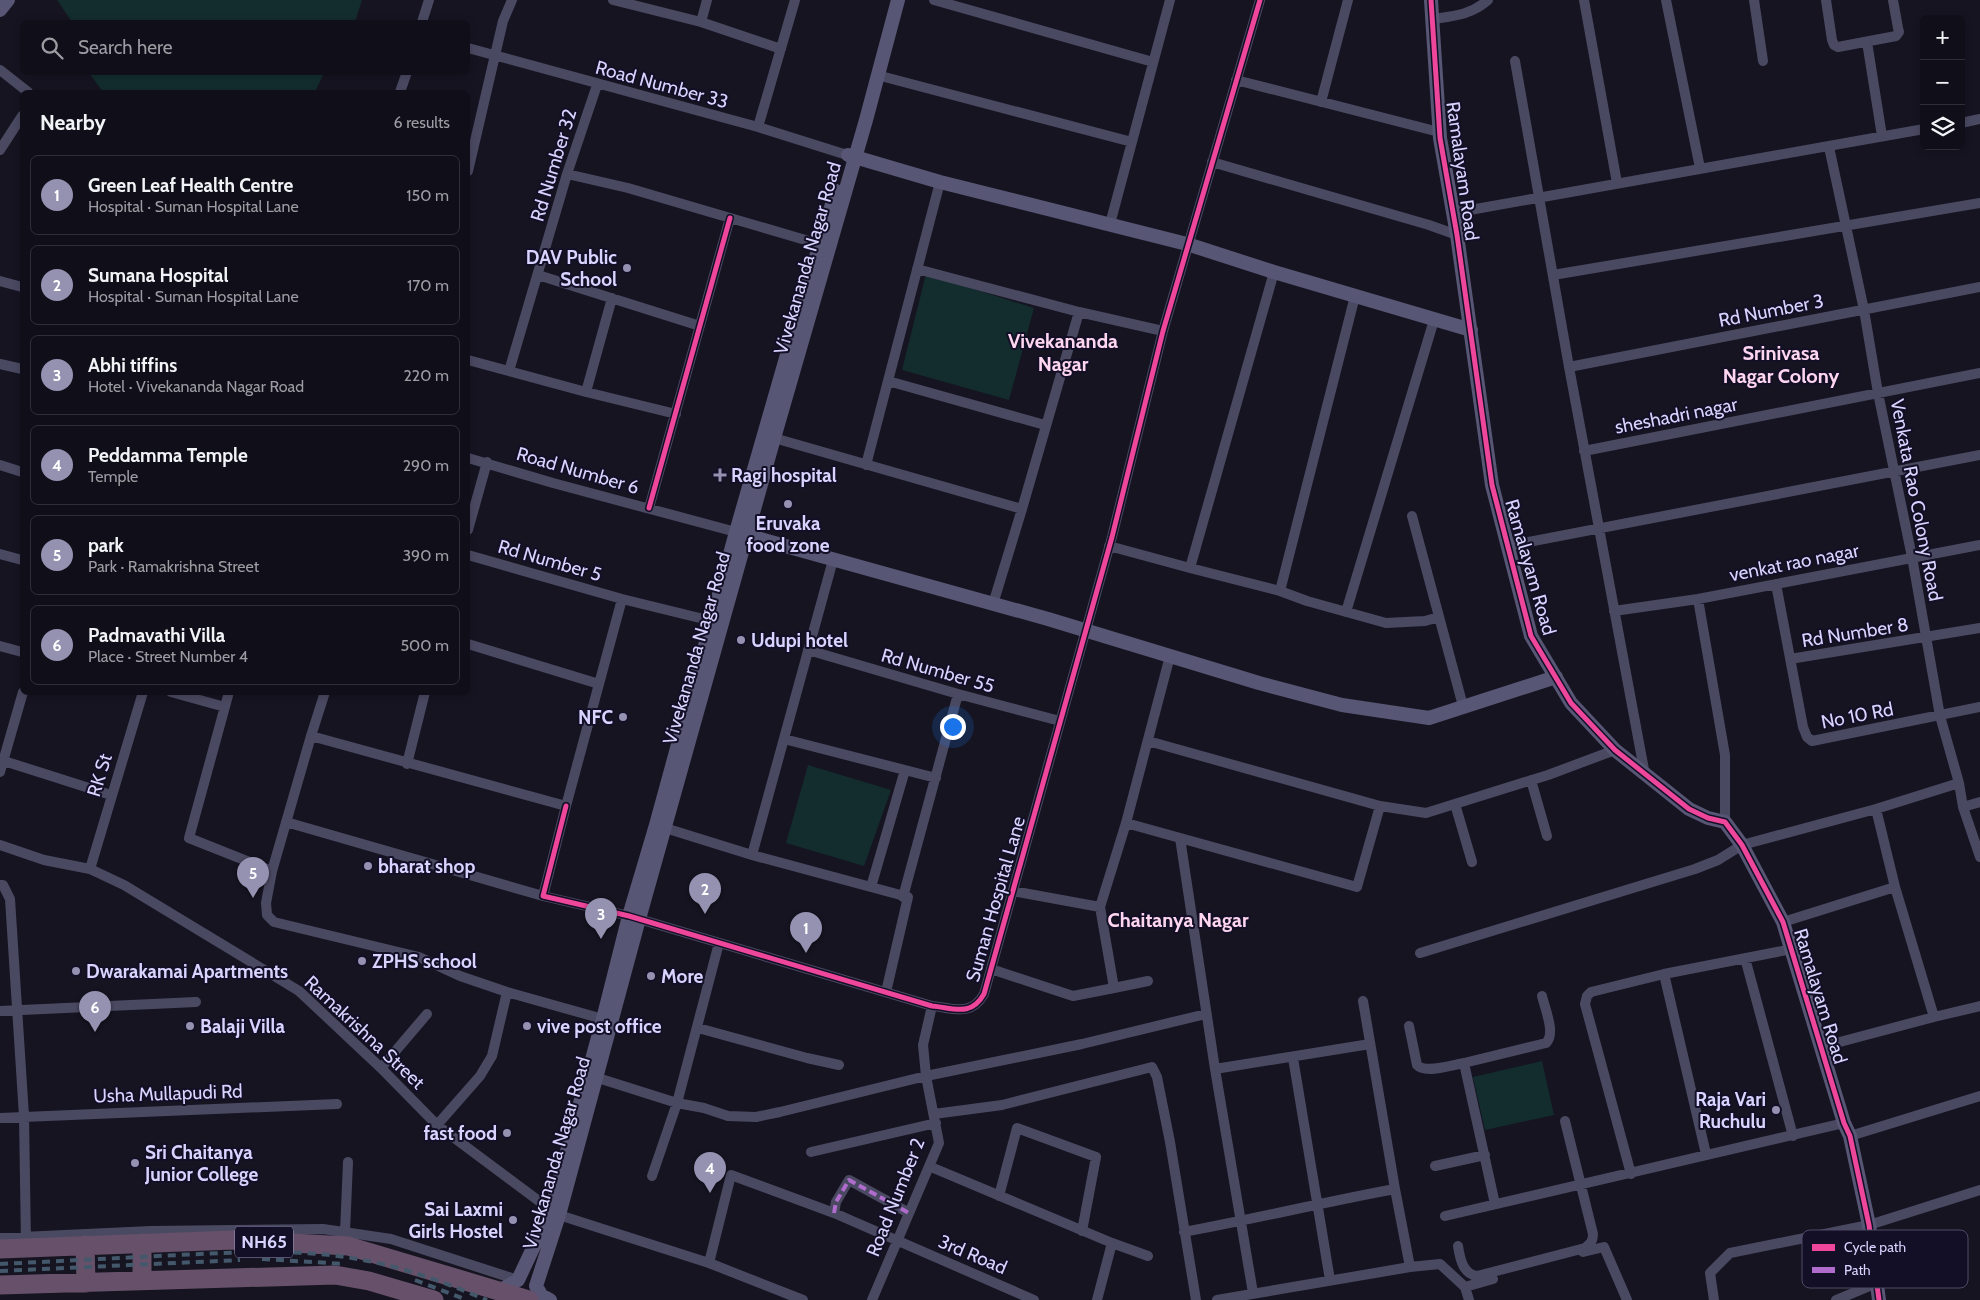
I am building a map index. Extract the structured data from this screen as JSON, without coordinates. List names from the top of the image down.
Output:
{
  "streets": {
    "highway": ["NH65"],
    "street": [
      "Road Number 33",
      "Rd Number 32",
      "Ramalayam Road",
      "Vivekananda Nagar Road",
      "Rd Number 3",
      "sheshadri nagar",
      "Road Number 6",
      "Venkata Rao Colony Road",
      "Rd Number 5",
      "venkat rao nagar",
      "Rd Number 8",
      "Rd Number 55",
      "No 10 Rd",
      "RK St",
      "Suman Hospital Lane",
      "Ramakrishna Street",
      "Usha Mullapudi Rd",
      "Road Number 2",
      "3rd Road"
    ]
  },
  "crossings": [
    ["Road Number 33", "Rd Number 32"],
    ["Road Number 33", "Vivekananda Nagar Road"],
    ["Vivekananda Nagar Road", "Road Number 6"],
    ["Vivekananda Nagar Road", "Rd Number 5"],
    ["Vivekananda Nagar Road", "Suman Hospital Lane"],
    ["Vivekananda Nagar Road", "Ramakrishna Street"],
    ["Rd Number 3", "Venkata Rao Colony Road"],
    ["sheshadri nagar", "Venkata Rao Colony Road"],
    ["Venkata Rao Colony Road", "venkat rao nagar"],
    ["Venkata Rao Colony Road", "Rd Number 8"],
    ["Venkata Rao Colony Road", "No 10 Rd"],
    ["venkat rao nagar", "No 10 Rd"],
    ["Rd Number 8", "No 10 Rd"],
    ["Rd Number 55", "Suman Hospital Lane"],
    ["RK St", "Ramakrishna Street"],
    ["Suman Hospital Lane", "Road Number 2"],
    ["Ramakrishna Street", "3rd Road"],
    ["Road Number 2", "3rd Road"]
  ],
  "districts": ["Vivekananda Nagar", "Srinivasa Nagar Colony", "Chaitanya Nagar"],
  "places": {
    "other": [
      "DAV Public School",
      "Eruvaka food zone",
      "Udupi hotel",
      "NFC",
      "bharat shop",
      "ZPHS school",
      "Dwarakamai Apartments",
      "More",
      "Balaji Villa",
      "vive post office",
      "Raja Vari Ruchulu",
      "fast food",
      "Sri Chaitanya Junior College",
      "Sai Laxmi Girls Hostel"
    ],
    "health": ["Ragi hospital"]
  },
  "legend": ["Cycle path", "Path"],
  "page": {
    "map_buttons": ["+", "−"],
    "search": "Search here",
    "heading": ["Nearby", "6 results"],
    "list": [
      {
        "mark": "1",
        "name": "Green Leaf Health Centre",
        "note": "Hospital · Suman Hospital Lane",
        "value": "150 m"
      },
      {
        "mark": "2",
        "name": "Sumana Hospital",
        "note": "Hospital · Suman Hospital Lane",
        "value": "170 m"
      },
      {
        "mark": "3",
        "name": "Abhi tiffins",
        "note": "Hotel · Vivekananda Nagar Road",
        "value": "220 m"
      },
      {
        "mark": "4",
        "name": "Peddamma Temple",
        "note": "Temple",
        "value": "290 m"
      },
      {
        "mark": "5",
        "name": "park",
        "note": "Park · Ramakrishna Street",
        "value": "390 m"
      },
      {
        "mark": "6",
        "name": "Padmavathi Villa",
        "note": "Place · Street Number 4",
        "value": "500 m"
      }
    ],
    "pins": [
      "5",
      "2",
      "3",
      "1",
      "6",
      "4"
    ]
  }
}
